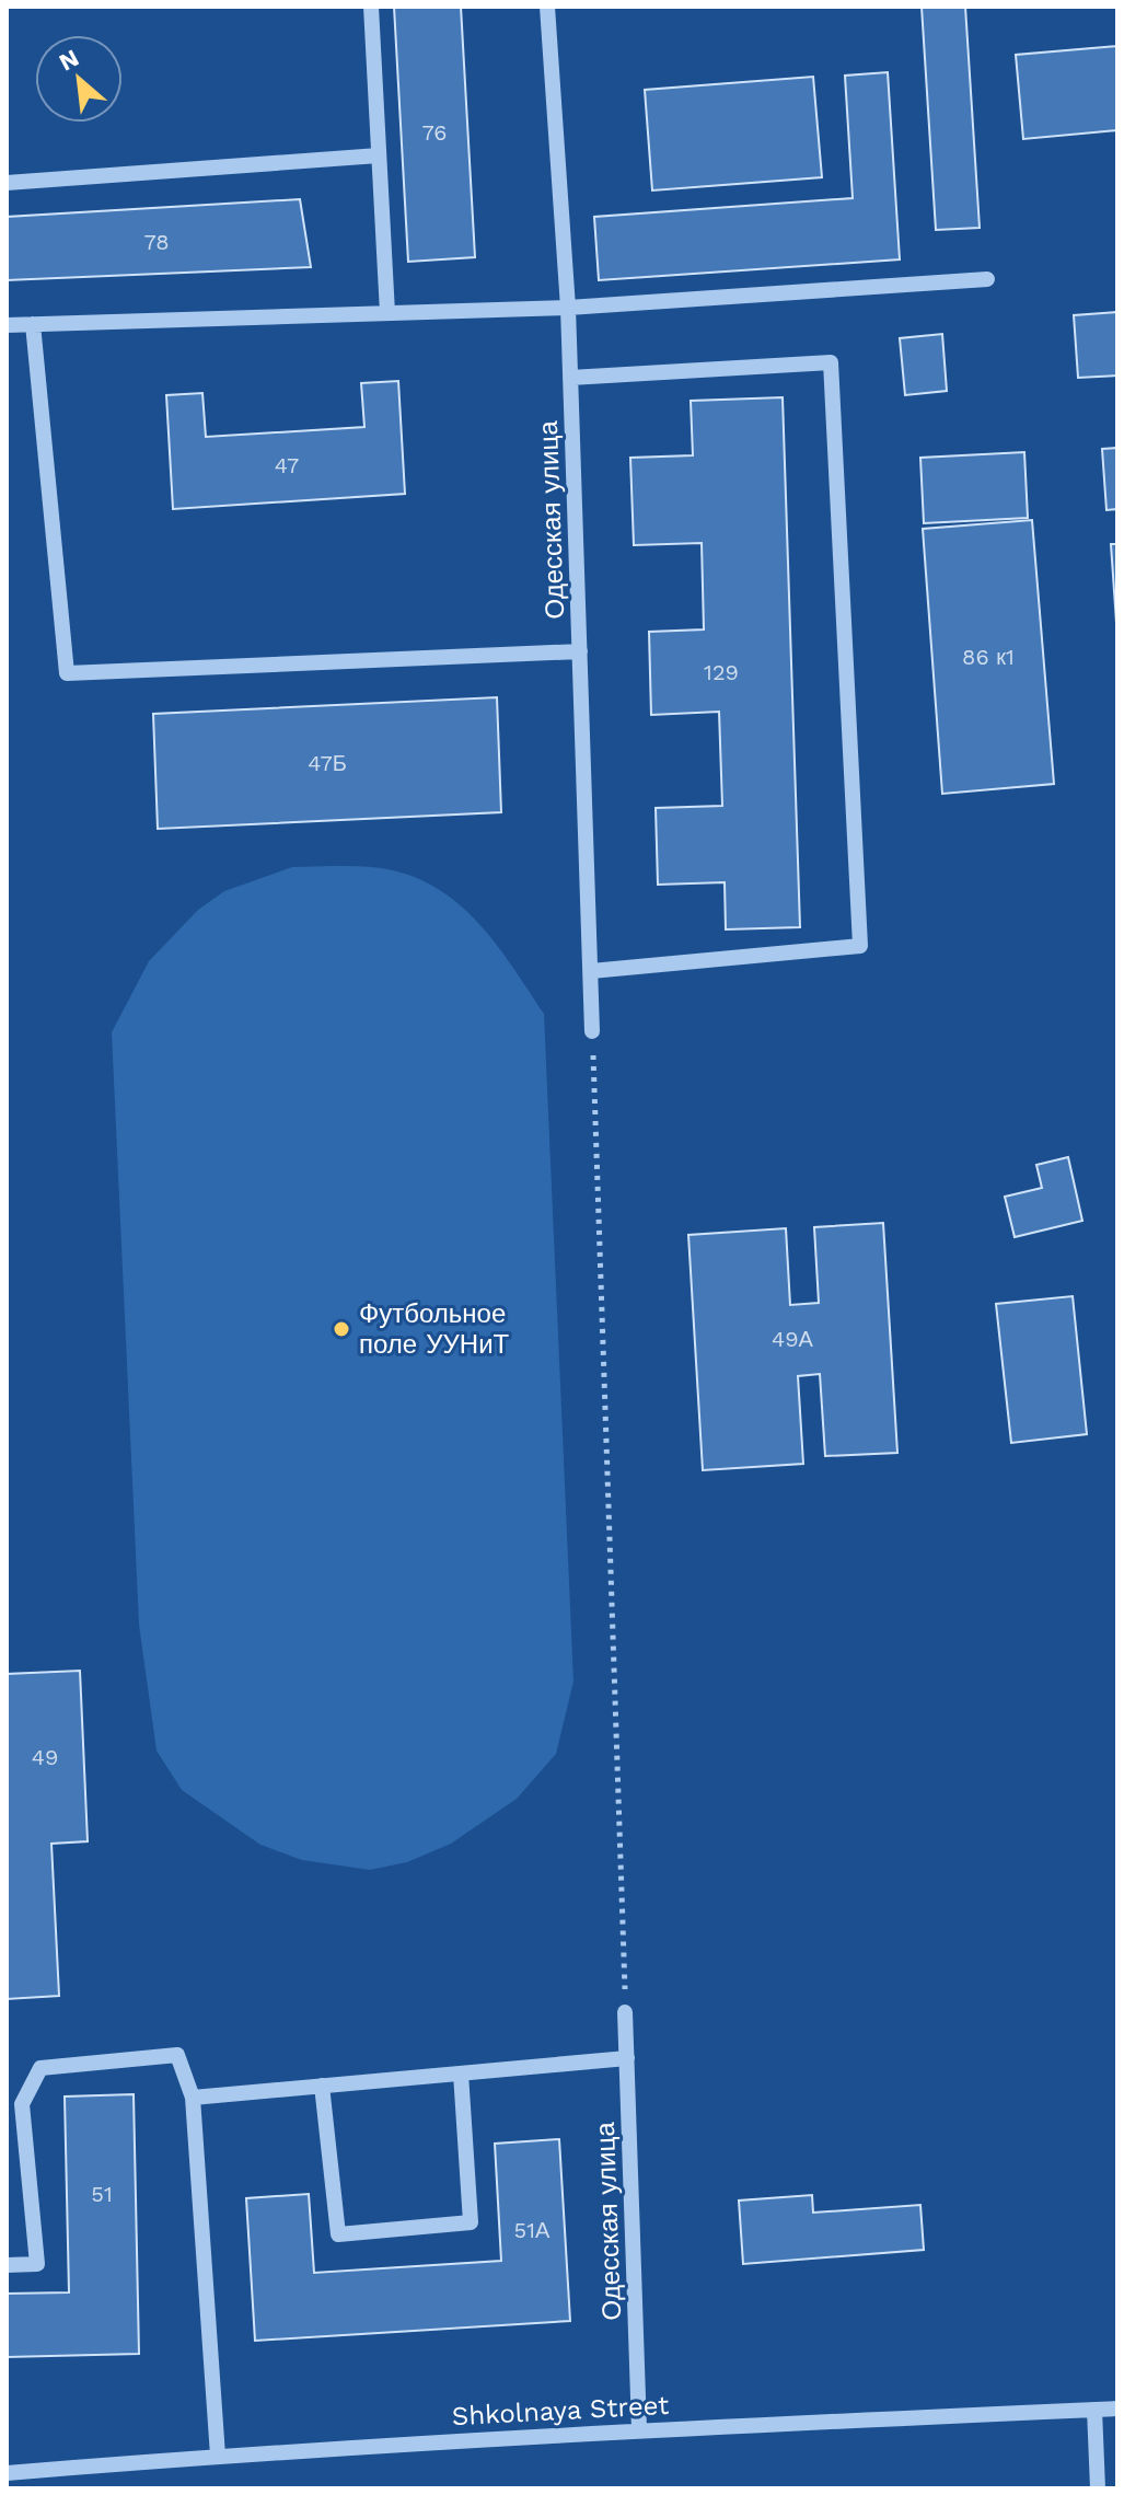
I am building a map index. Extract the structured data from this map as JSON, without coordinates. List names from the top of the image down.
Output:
{
  "streets": {
    "street": ["Одесская улица", "Shkolnaya Street"]
  },
  "crossings": [
    ["Одесская улица", "Shkolnaya Street"]
  ],
  "places": ["Футбольное поле УУНиТ"],
  "house_numbers": [
    "76",
    "78",
    "47",
    "86 к1",
    "129",
    "47Б",
    "49А",
    "49",
    "51",
    "51А"
  ],
  "north": "top left"
}
